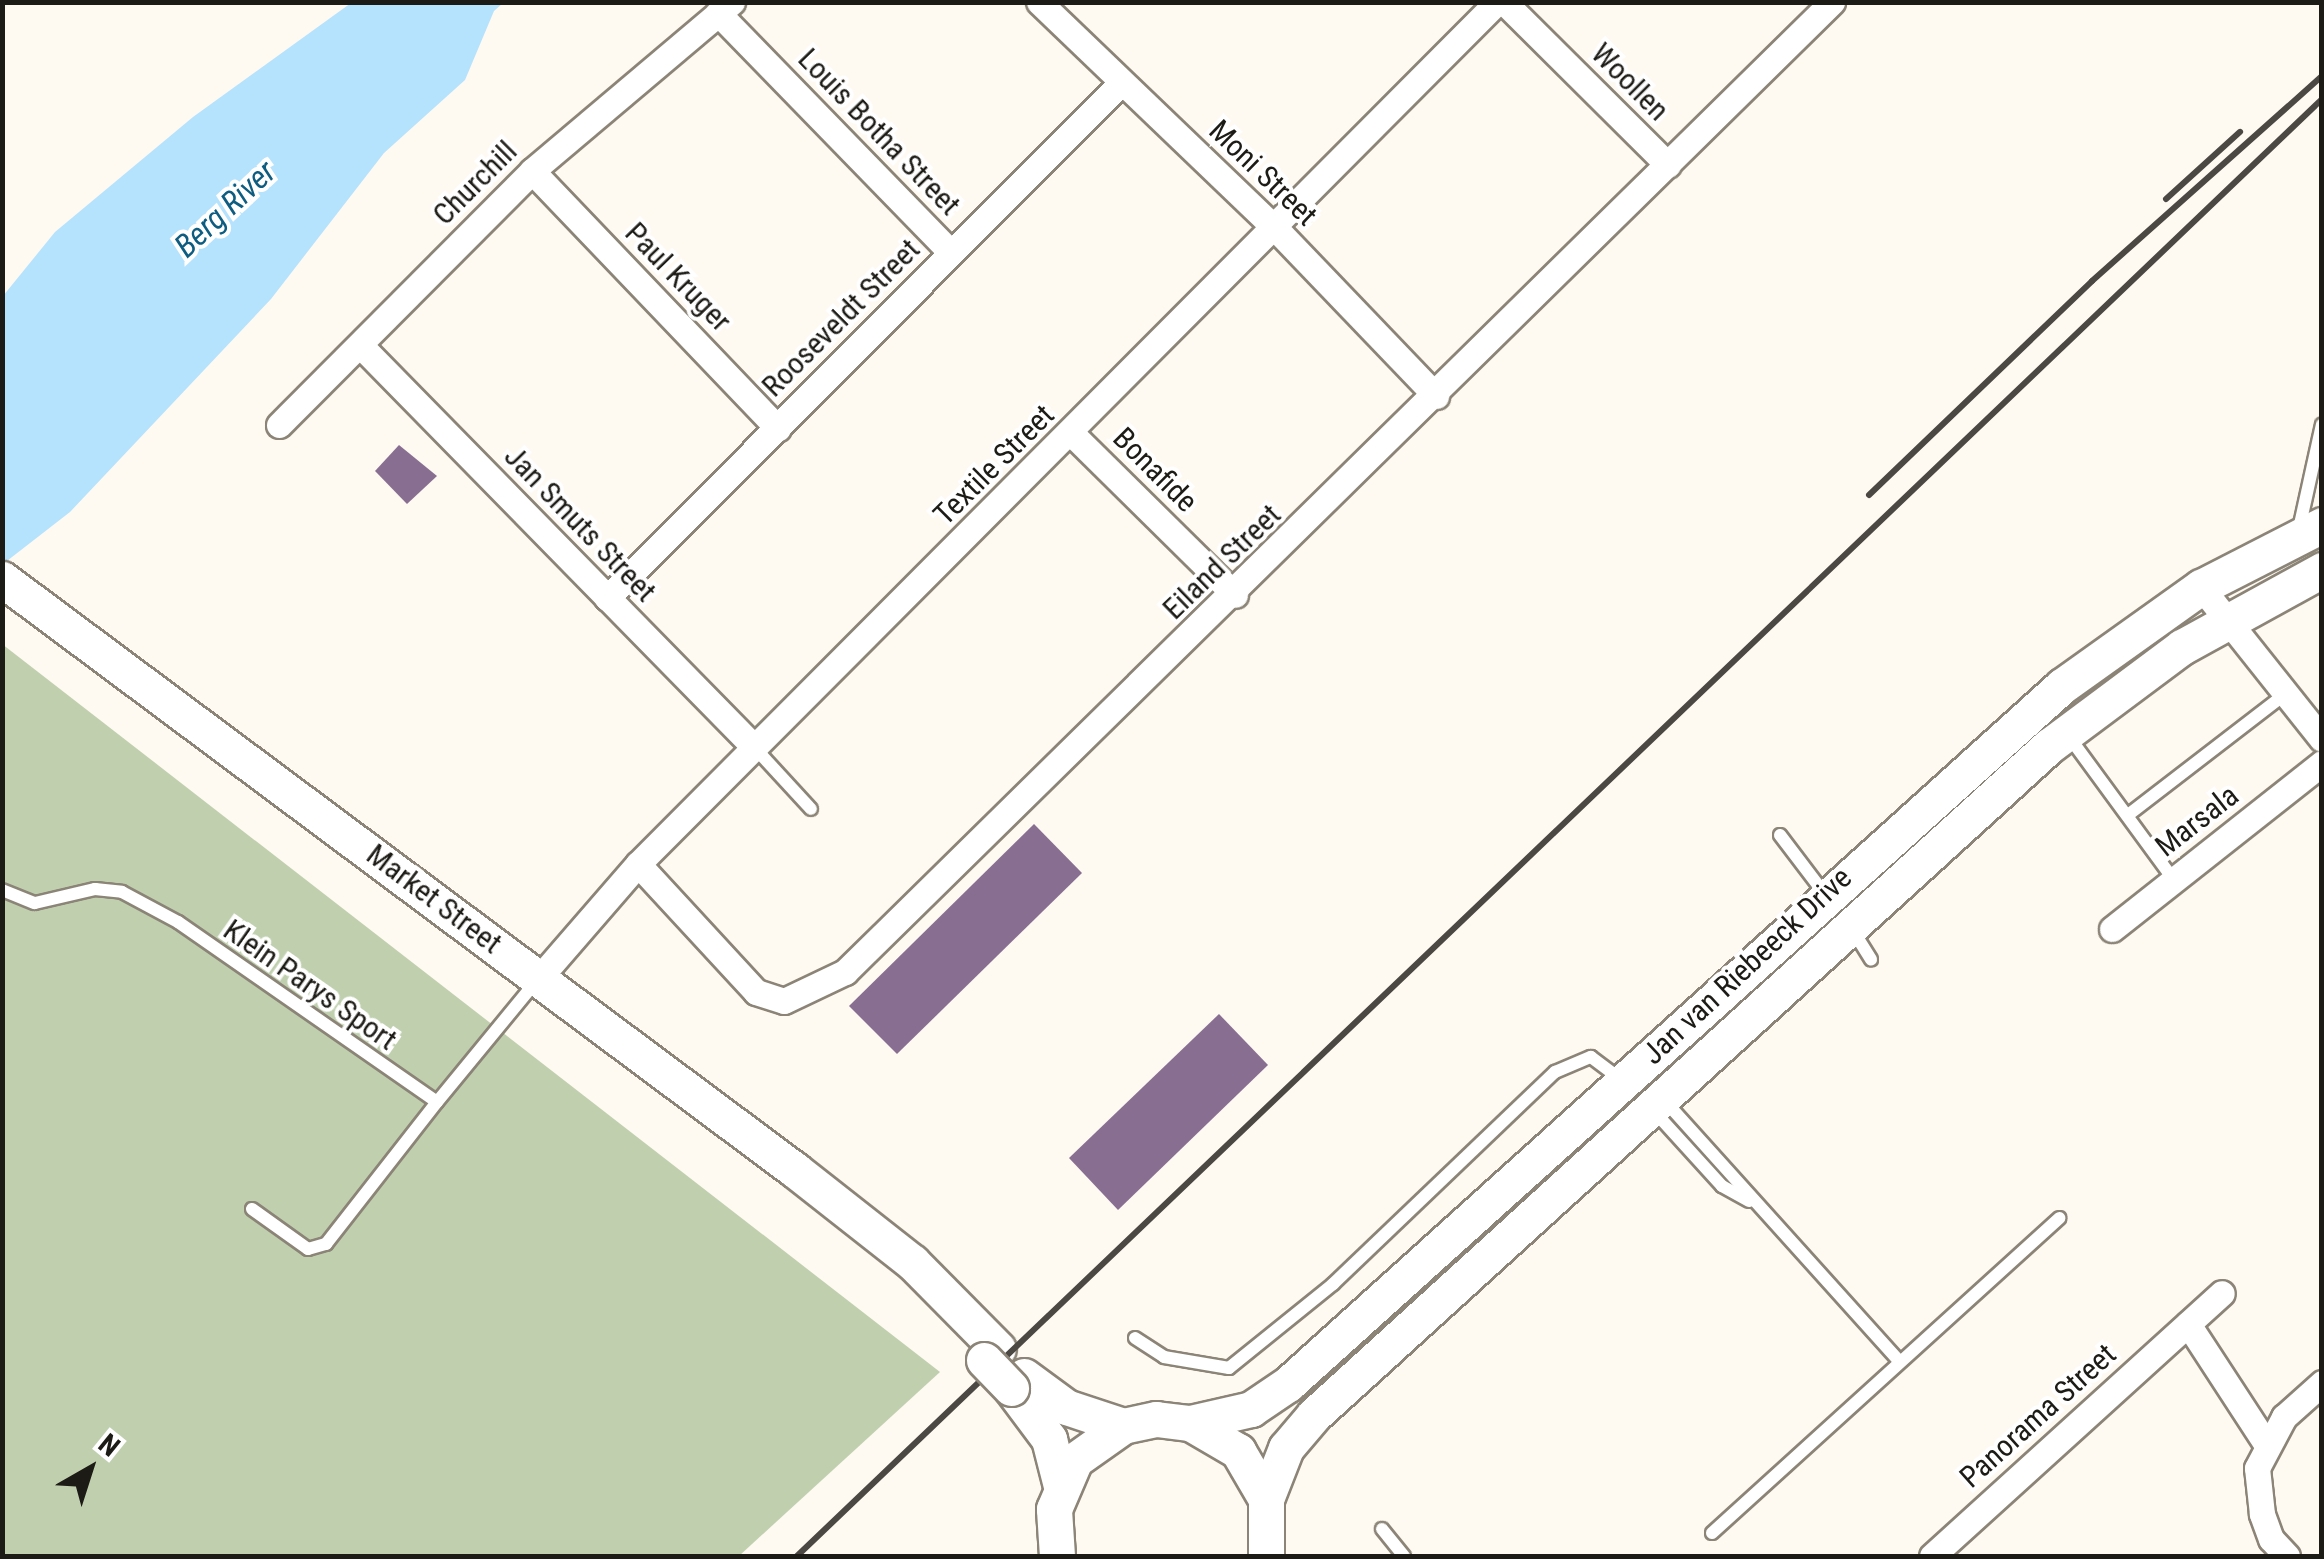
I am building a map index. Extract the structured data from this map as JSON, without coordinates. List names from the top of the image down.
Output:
{
  "streets": {
    "main road": ["Market Street", "Jan van Riebeeck Drive"],
    "street": [
      "Woollen",
      "Louis Botha Street",
      "Moni Street",
      "Churchill",
      "Paul Kruger",
      "Rooseveldt Street",
      "Textile Street",
      "Bonafide",
      "Jan Smuts Street",
      "Eiland Street",
      "Marsala",
      "Panorama Street"
    ],
    "lane": ["Klein Parys Sport"]
  },
  "crossings": [
    ["Woollen", "Textile Street"],
    ["Woollen", "Eiland Street"],
    ["Louis Botha Street", "Churchill"],
    ["Louis Botha Street", "Rooseveldt Street"],
    ["Moni Street", "Rooseveldt Street"],
    ["Moni Street", "Textile Street"],
    ["Moni Street", "Eiland Street"],
    ["Churchill", "Paul Kruger"],
    ["Churchill", "Jan Smuts Street"],
    ["Paul Kruger", "Rooseveldt Street"],
    ["Rooseveldt Street", "Jan Smuts Street"],
    ["Textile Street", "Bonafide"],
    ["Textile Street", "Jan Smuts Street"],
    ["Textile Street", "Eiland Street"],
    ["Textile Street", "Market Street"],
    ["Bonafide", "Eiland Street"],
    ["Market Street", "Jan van Riebeeck Drive"]
  ],
  "water": ["Berg River"],
  "north": "top right"
}
